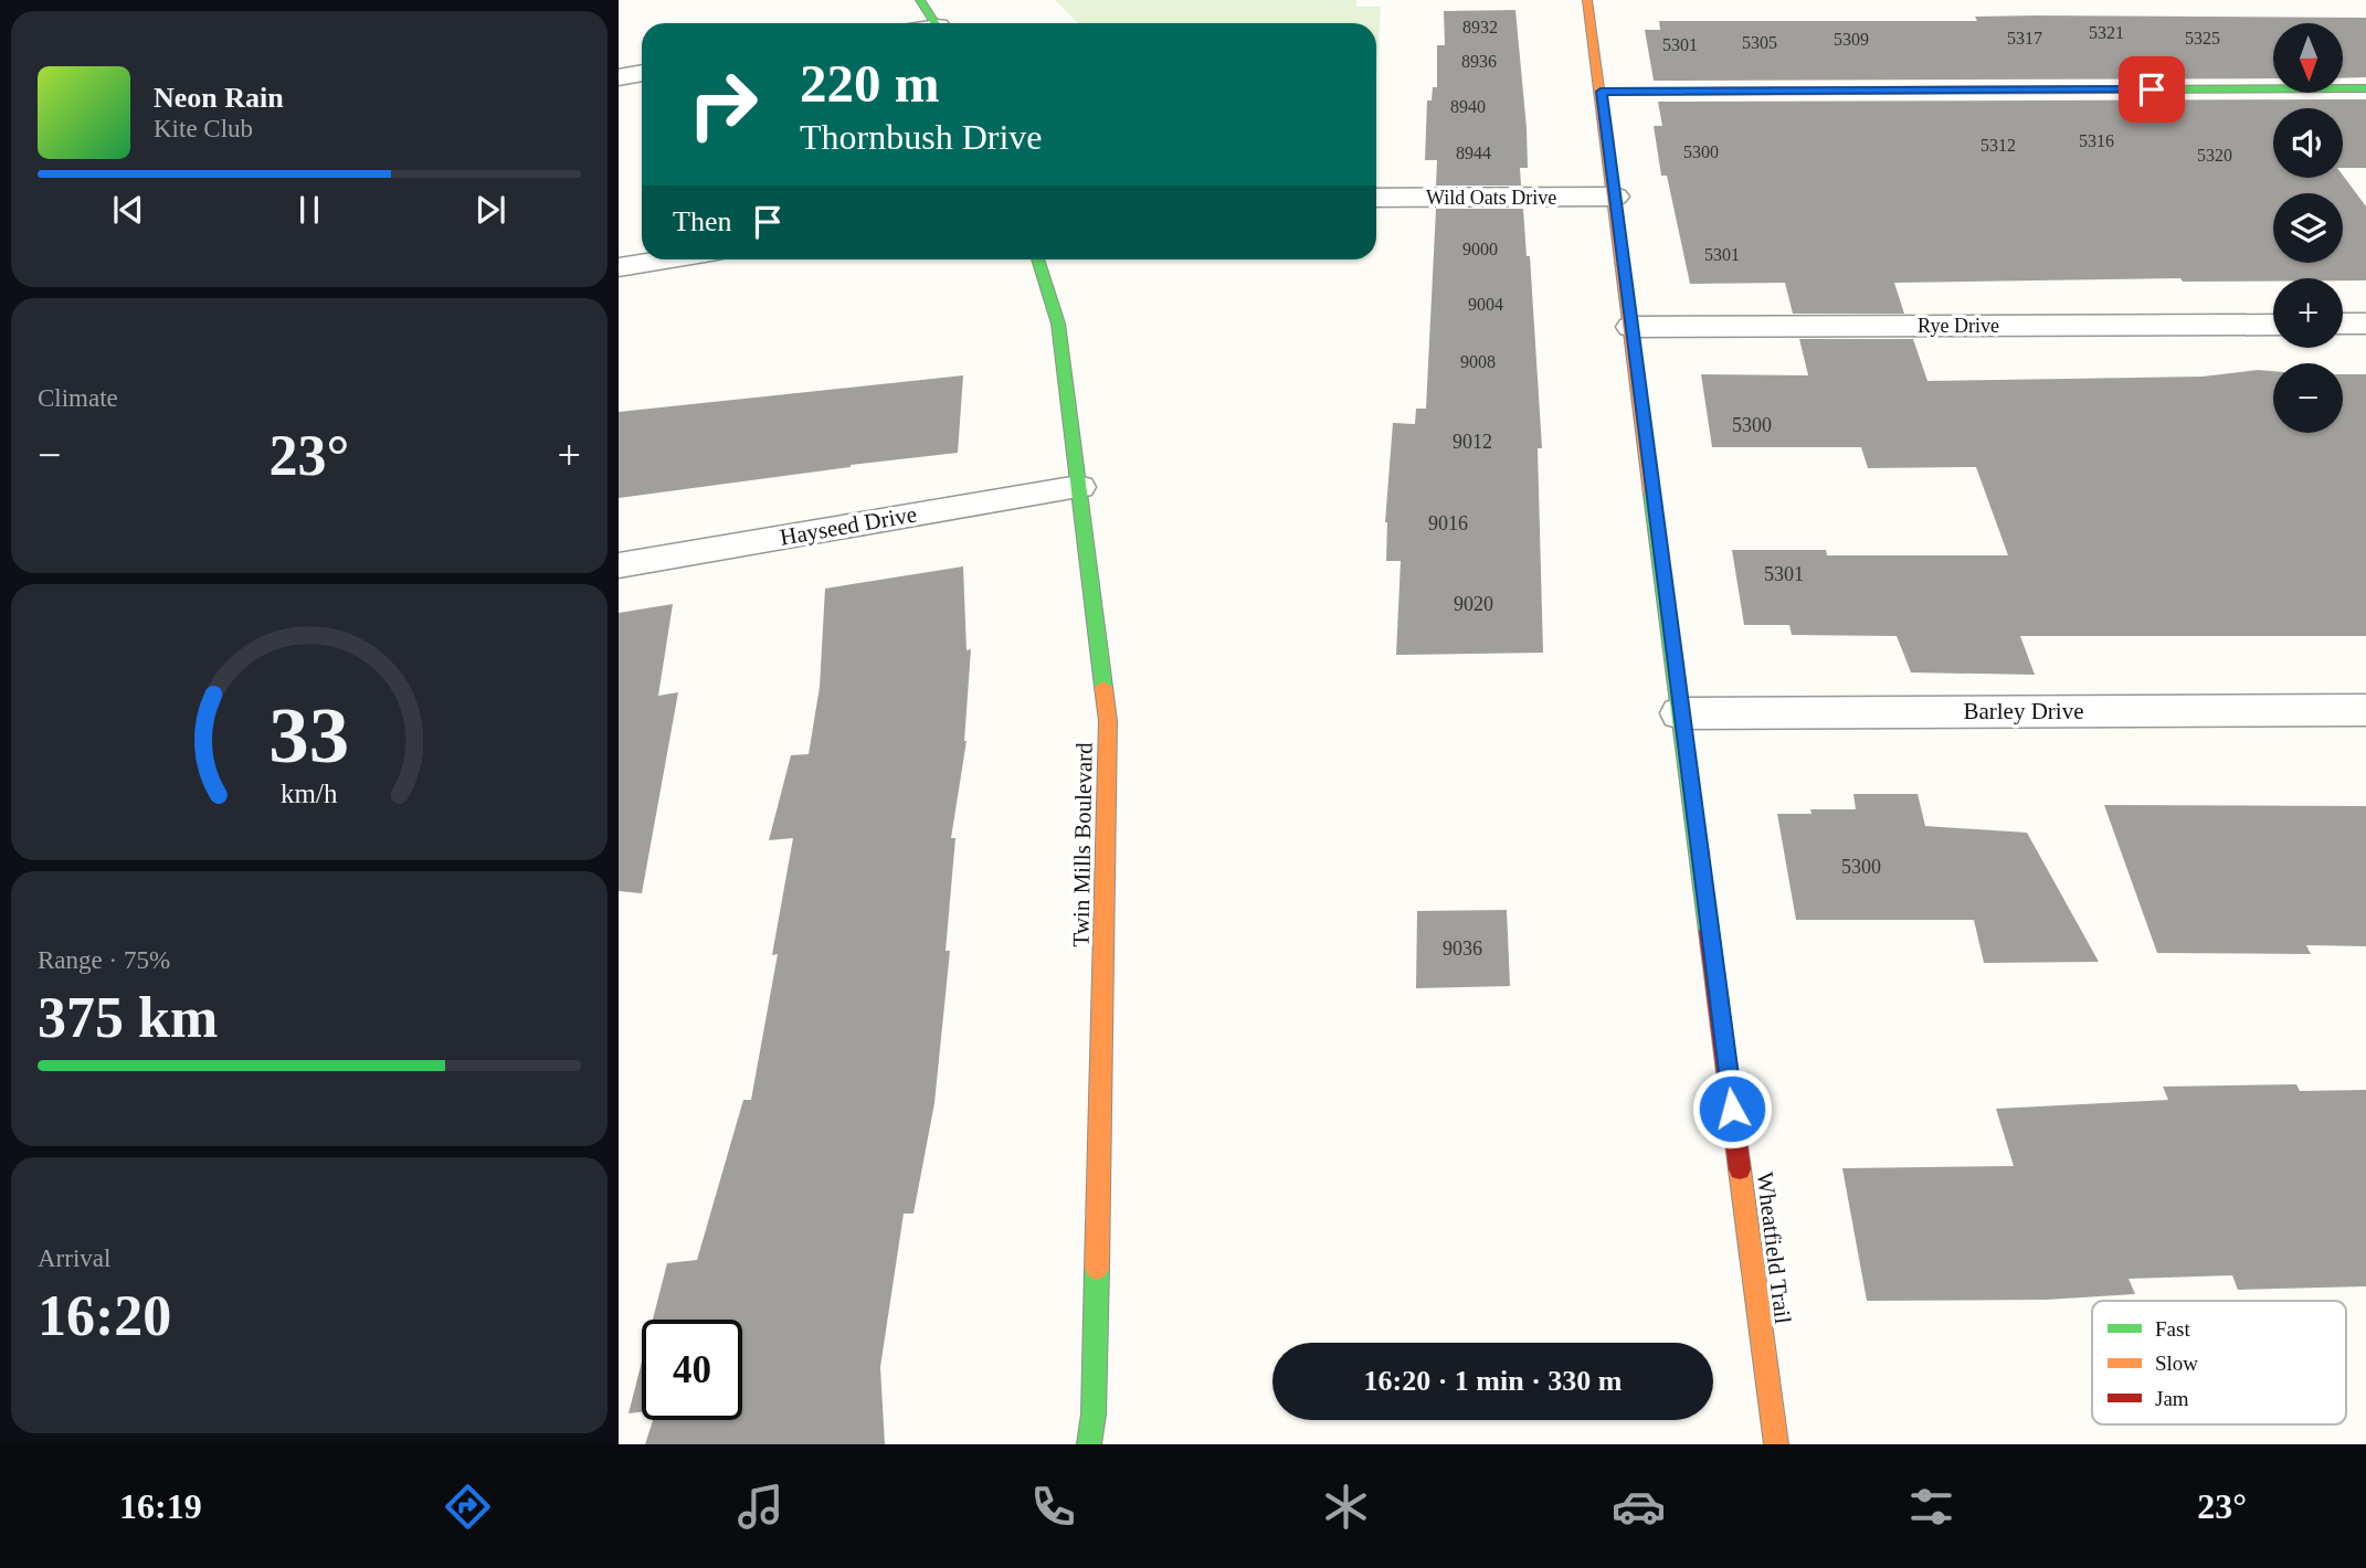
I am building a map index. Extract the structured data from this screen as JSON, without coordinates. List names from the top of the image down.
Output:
{
  "streets": {
    "street": [
      "Wild Oats Drive",
      "Rye Drive",
      "Hayseed Drive",
      "Barley Drive",
      "Twin Mills Boulevard",
      "Wheatfield Trail"
    ]
  },
  "crossings": [
    ["Wild Oats Drive", "Wheatfield Trail"],
    ["Rye Drive", "Wheatfield Trail"],
    ["Hayseed Drive", "Twin Mills Boulevard"],
    ["Barley Drive", "Wheatfield Trail"]
  ],
  "house_numbers": [
    "8932",
    "5321",
    "5317",
    "5325",
    "5309",
    "5305",
    "5301",
    "8936",
    "8940",
    "5316",
    "5312",
    "5300",
    "8944",
    "5320",
    "9000",
    "5301",
    "9004",
    "9008",
    "5300",
    "9012",
    "9016",
    "5301",
    "9020",
    "5300",
    "9036"
  ],
  "legend": ["Fast", "Slow", "Jam"],
  "north": "bottom",
  "page": {
    "map_buttons": ["+", "−"],
    "turn": ["220 m", "Thornbush Drive"],
    "song": ["Neon Rain", "Kite Club"],
    "then": "Then",
    "tile": [
      "Climate",
      ["Range · 75%", "375 km"],
      ["Arrival", "16:20"]
    ],
    "heat": ["−", "23°", "+"],
    "limit": "40",
    "trip": "16:20 · 1 min · 330 m",
    "tabs": ["16:19", "23°"],
    "gauge": ["33", "km/h"]
  }
}
